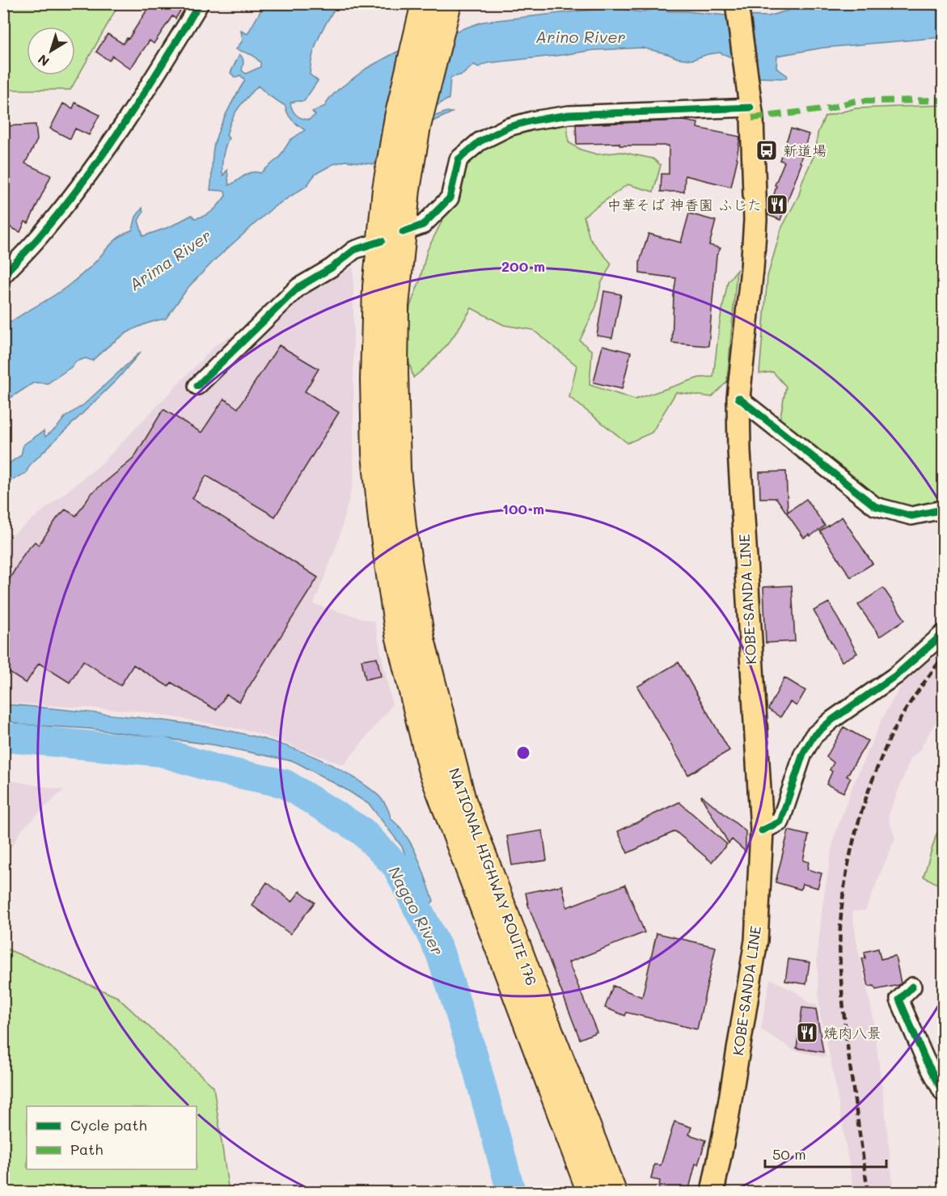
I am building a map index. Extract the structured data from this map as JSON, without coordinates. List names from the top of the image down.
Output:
{
  "streets": {
    "highway": ["NATIONAL HIGHWAY ROUTE 176"],
    "main road": ["KOBE-SANDA LINE"]
  },
  "water": ["Arino River", "Arima River", "Nagao River"],
  "places": {
    "bus stop": ["新道場"],
    "restaurant": ["中華そば 神香園 ふじた", "焼肉八景"]
  },
  "legend": ["Cycle path", "Path"],
  "scale_bar": "50 m",
  "north": "bottom left",
  "rings": ["200 m", "100 m"]
}
